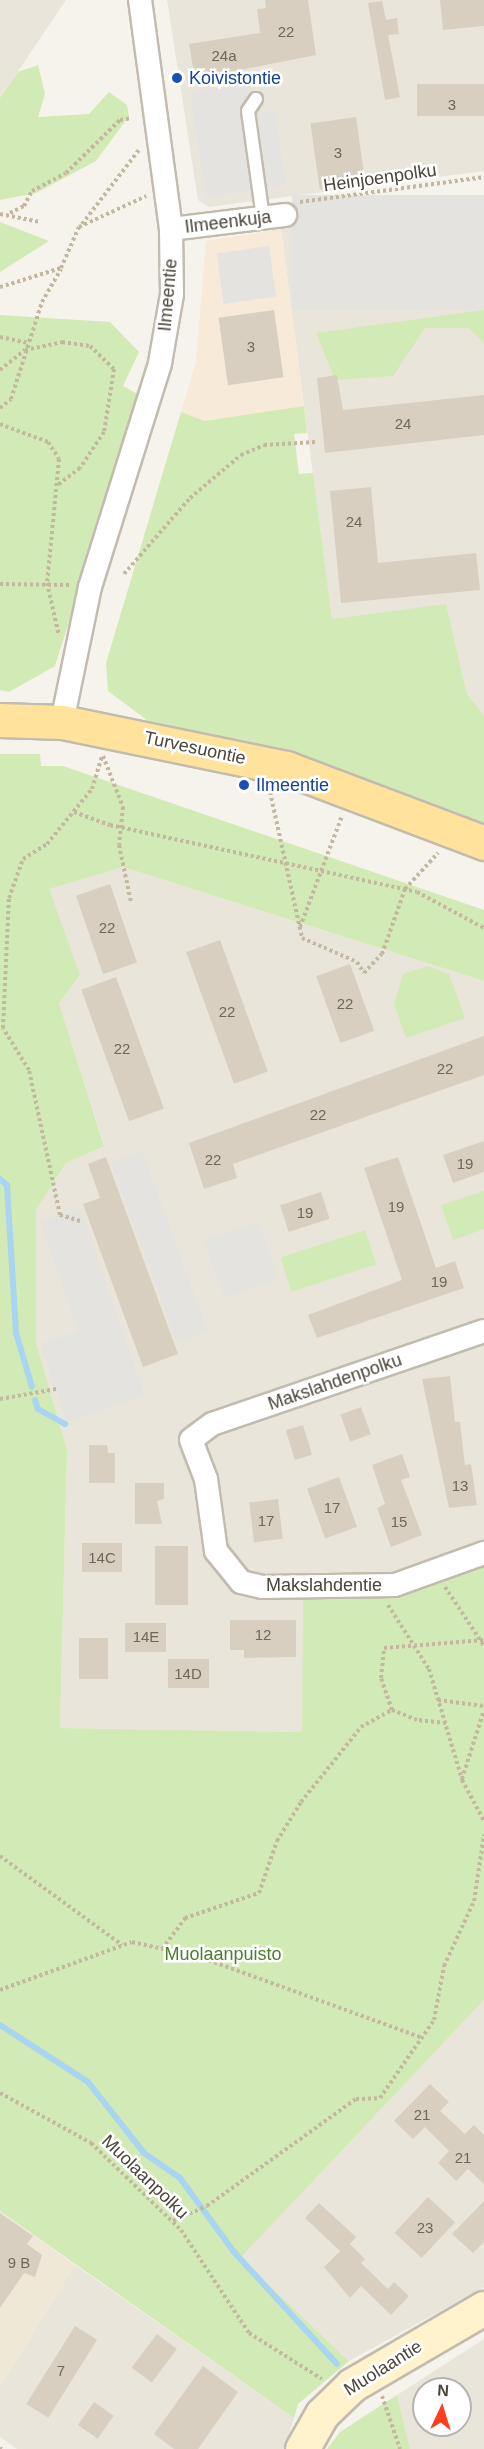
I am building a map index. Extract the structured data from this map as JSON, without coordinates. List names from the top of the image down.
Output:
{
  "streets": {
    "main road": ["Turvesuontie"],
    "street": [
      "Ilmeenkuja",
      "Ilmeentie",
      "Makslahdenpolku",
      "Makslahdentie",
      "Muolaantie"
    ],
    "path": ["Heinjoenpolku", "Muolaanpolku"]
  },
  "crossings": [
    ["Heinjoenpolku", "Ilmeenkuja"],
    ["Ilmeenkuja", "Ilmeentie"],
    ["Ilmeentie", "Turvesuontie"],
    ["Makslahdenpolku", "Makslahdentie"]
  ],
  "parks": ["Muolaanpuisto"],
  "places": ["Koivistontie", "Ilmeentie"],
  "house_numbers": [
    "22",
    "24a",
    "3",
    "3",
    "3",
    "24",
    "24",
    "22",
    "22",
    "22",
    "22",
    "22",
    "22",
    "22",
    "19",
    "19",
    "19",
    "19",
    "13",
    "17",
    "17",
    "15",
    "14C",
    "12",
    "14E",
    "14D",
    "21",
    "21",
    "23",
    "9 B",
    "7"
  ],
  "north": "top"
}
